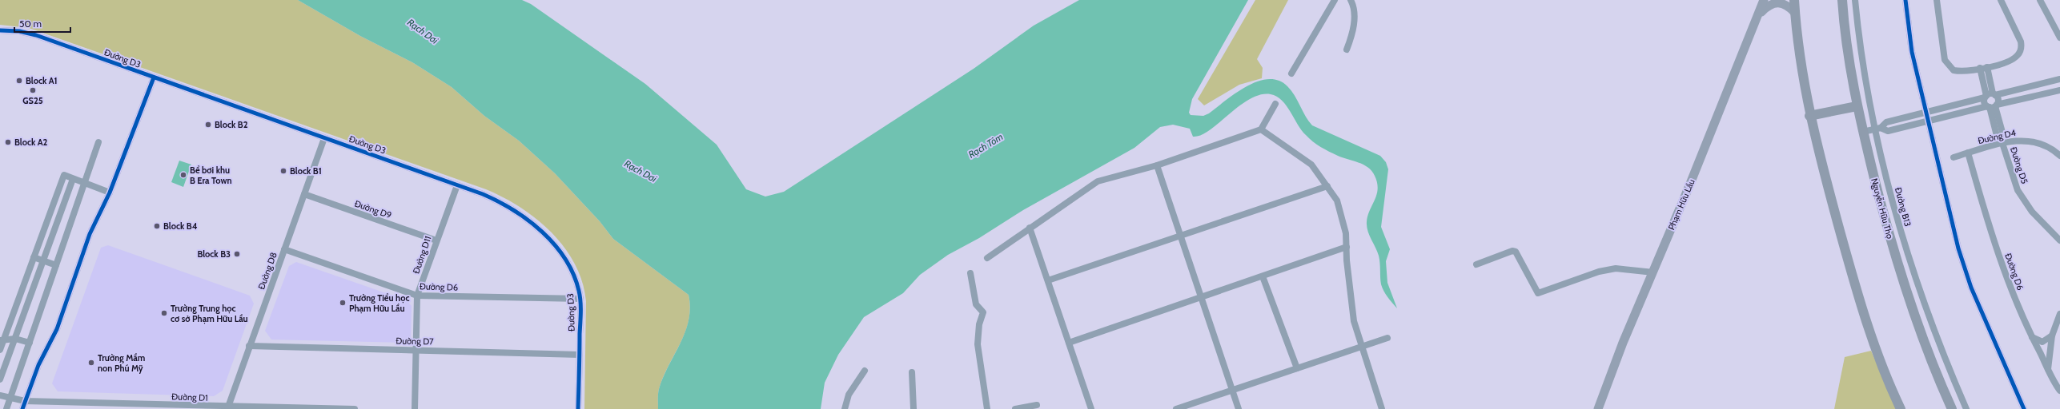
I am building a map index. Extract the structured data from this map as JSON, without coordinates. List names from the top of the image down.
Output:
{
  "streets": {
    "main road": ["Phạm Hữu Lầu", "Nguyễn Hữu Thọ"],
    "street": [
      "Đường D3",
      "Đường D4",
      "Đường D5",
      "Đường B13",
      "Đường D9",
      "Đường D11",
      "Đường D8",
      "Đường D6",
      "Đường D7",
      "Đường D1"
    ]
  },
  "crossings": [
    ["Đường D3", "Đường D11"],
    ["Đường D3", "Đường D8"],
    ["Đường D3", "Đường D6"],
    ["Đường D3", "Đường D7"],
    ["Đường D4", "Đường D5"],
    ["Đường D4", "Đường D6"],
    ["Đường D9", "Đường D11"],
    ["Đường D9", "Đường D8"],
    ["Đường D11", "Đường D6"],
    ["Đường D11", "Đường D7"],
    ["Đường D8", "Đường D6"],
    ["Đường D8", "Đường D7"],
    ["Đường D8", "Đường D1"]
  ],
  "water": ["Rạch Dơi", "Rạch Tôm"],
  "places": [
    "Block A1",
    "GS25",
    "Block B2",
    "Block A2",
    "Block B1",
    "Bể bơi khu B Era Town",
    "Block B4",
    "Block B3",
    "Trường Tiểu học Phạm Hữu Lầu",
    "Trường Trung học cơ sở Phạm Hữu Lầu",
    "Trường Mầm non Phú Mỹ"
  ],
  "scale_bar": "50 m"
}
